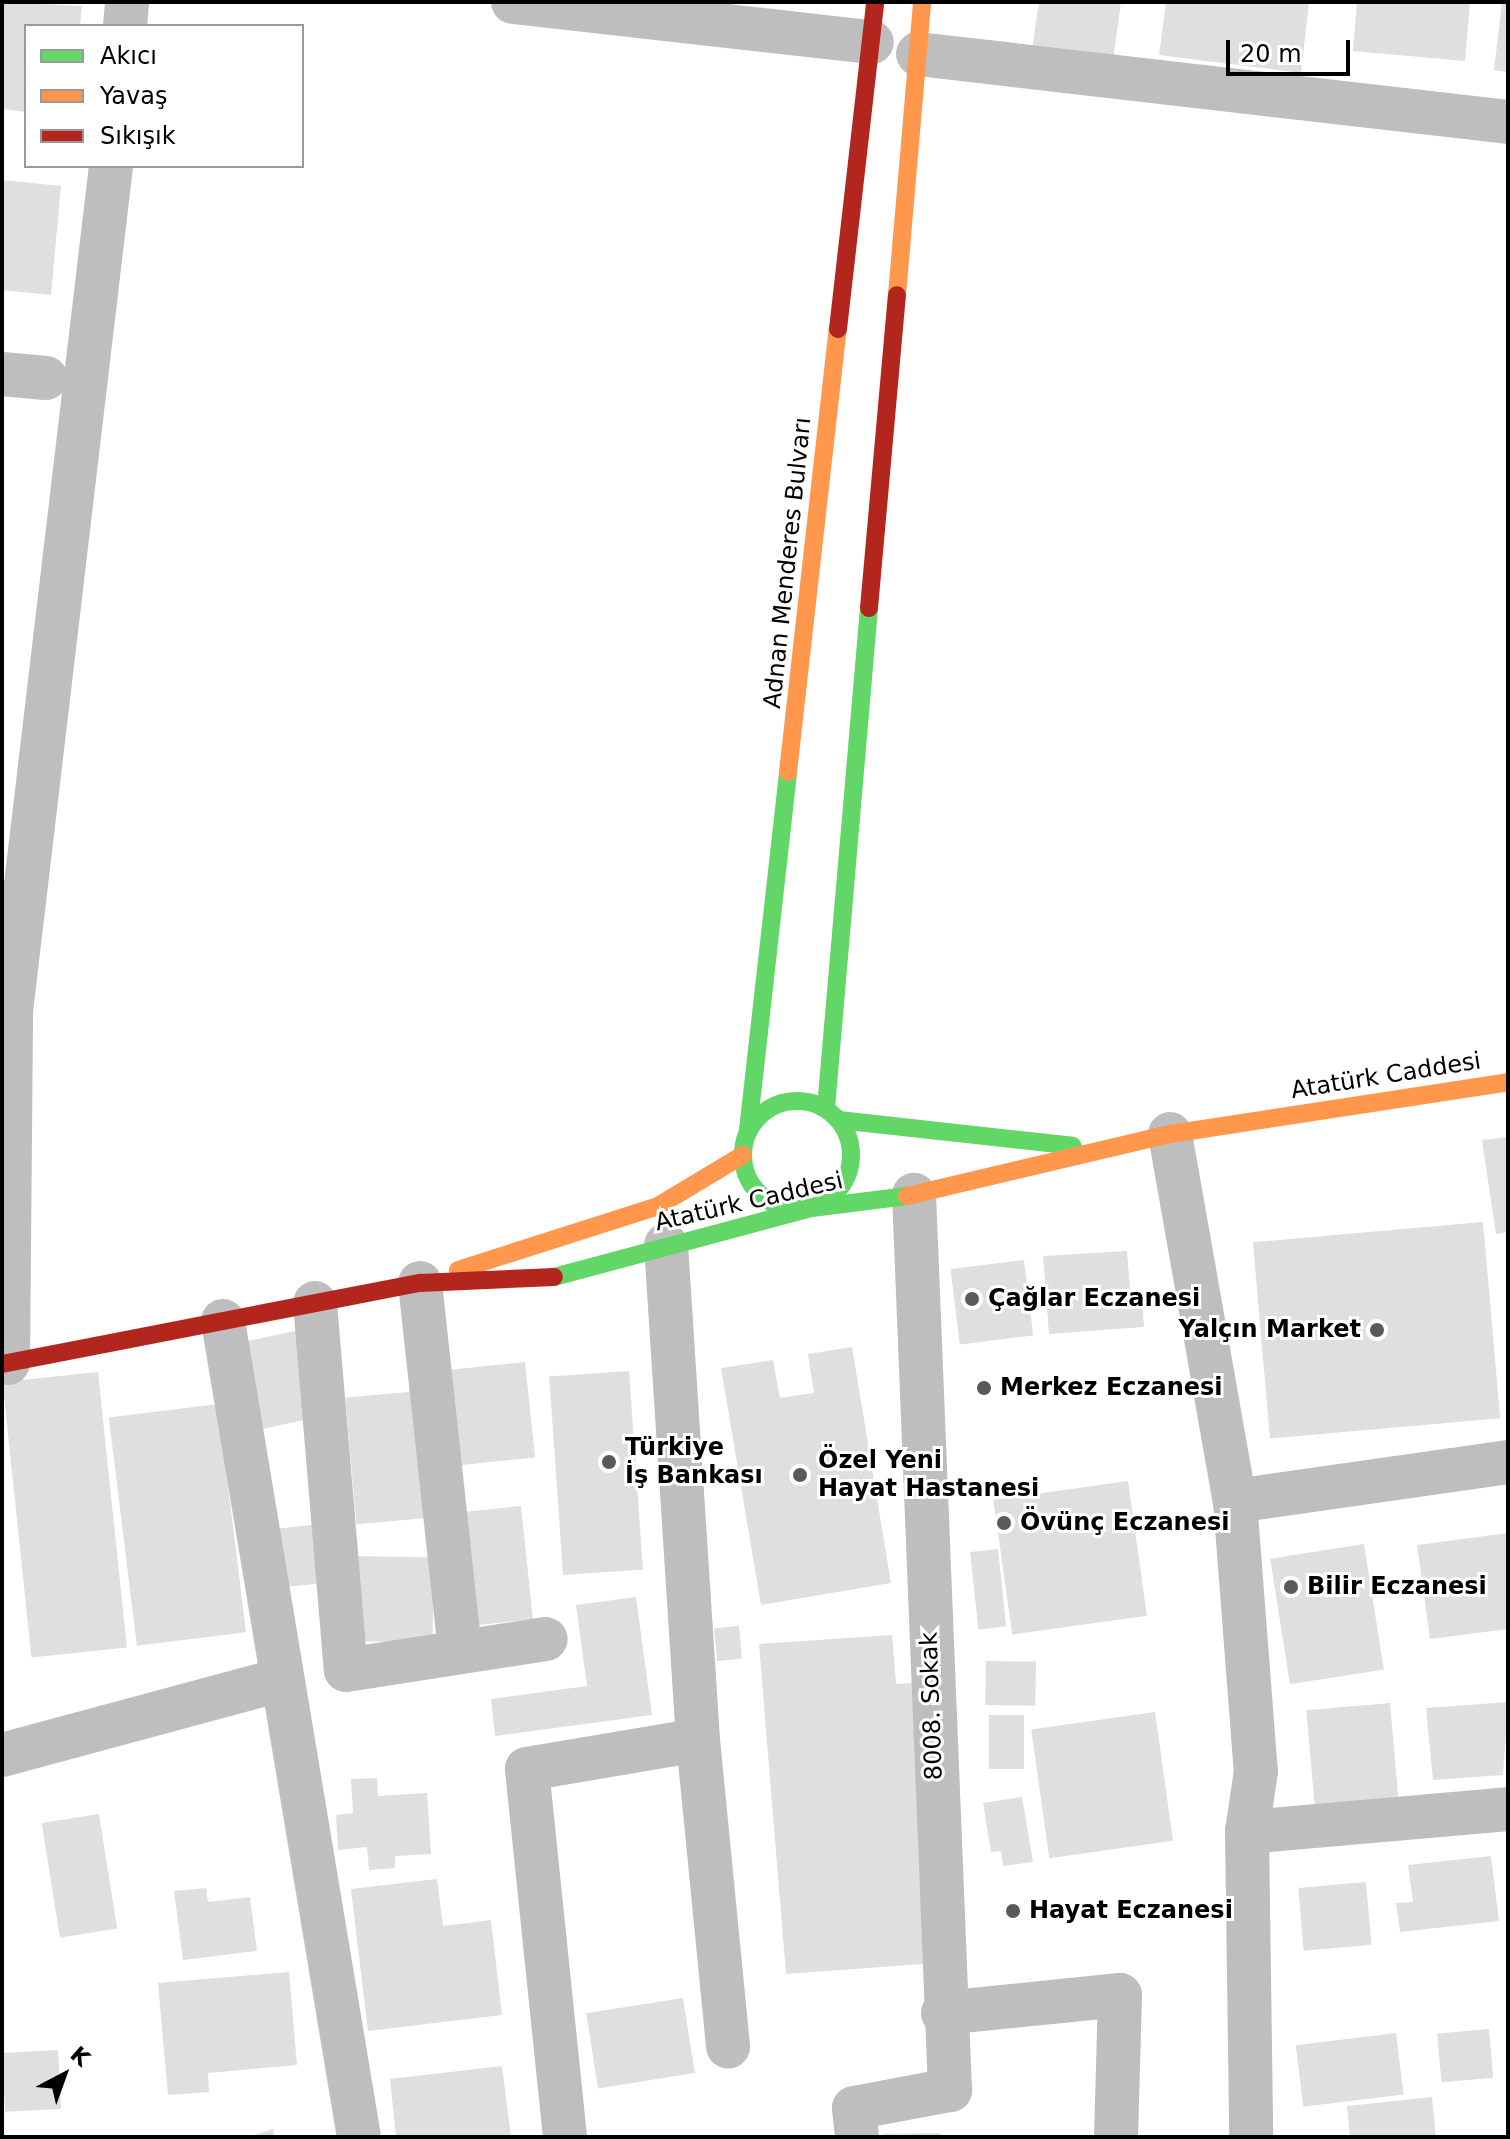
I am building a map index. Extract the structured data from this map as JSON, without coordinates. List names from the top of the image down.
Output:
{
  "streets": {
    "main road": ["Adnan Menderes Bulvarı", "Atatürk Caddesi"],
    "street": ["8008. Sokak"]
  },
  "crossings": [
    ["Adnan Menderes Bulvarı", "Atatürk Caddesi"],
    ["Atatürk Caddesi", "8008. Sokak"]
  ],
  "places": [
    "Çağlar Eczanesi",
    "Yalçın Market",
    "Merkez Eczanesi",
    "Türkiye İş Bankası",
    "Özel Yeni Hayat Hastanesi",
    "Övünç Eczanesi",
    "Bilir Eczanesi",
    "Hayat Eczanesi"
  ],
  "legend": ["Akıcı", "Yavaş", "Sıkışık"],
  "scale_bar": "20 m",
  "north": "top right"
}
